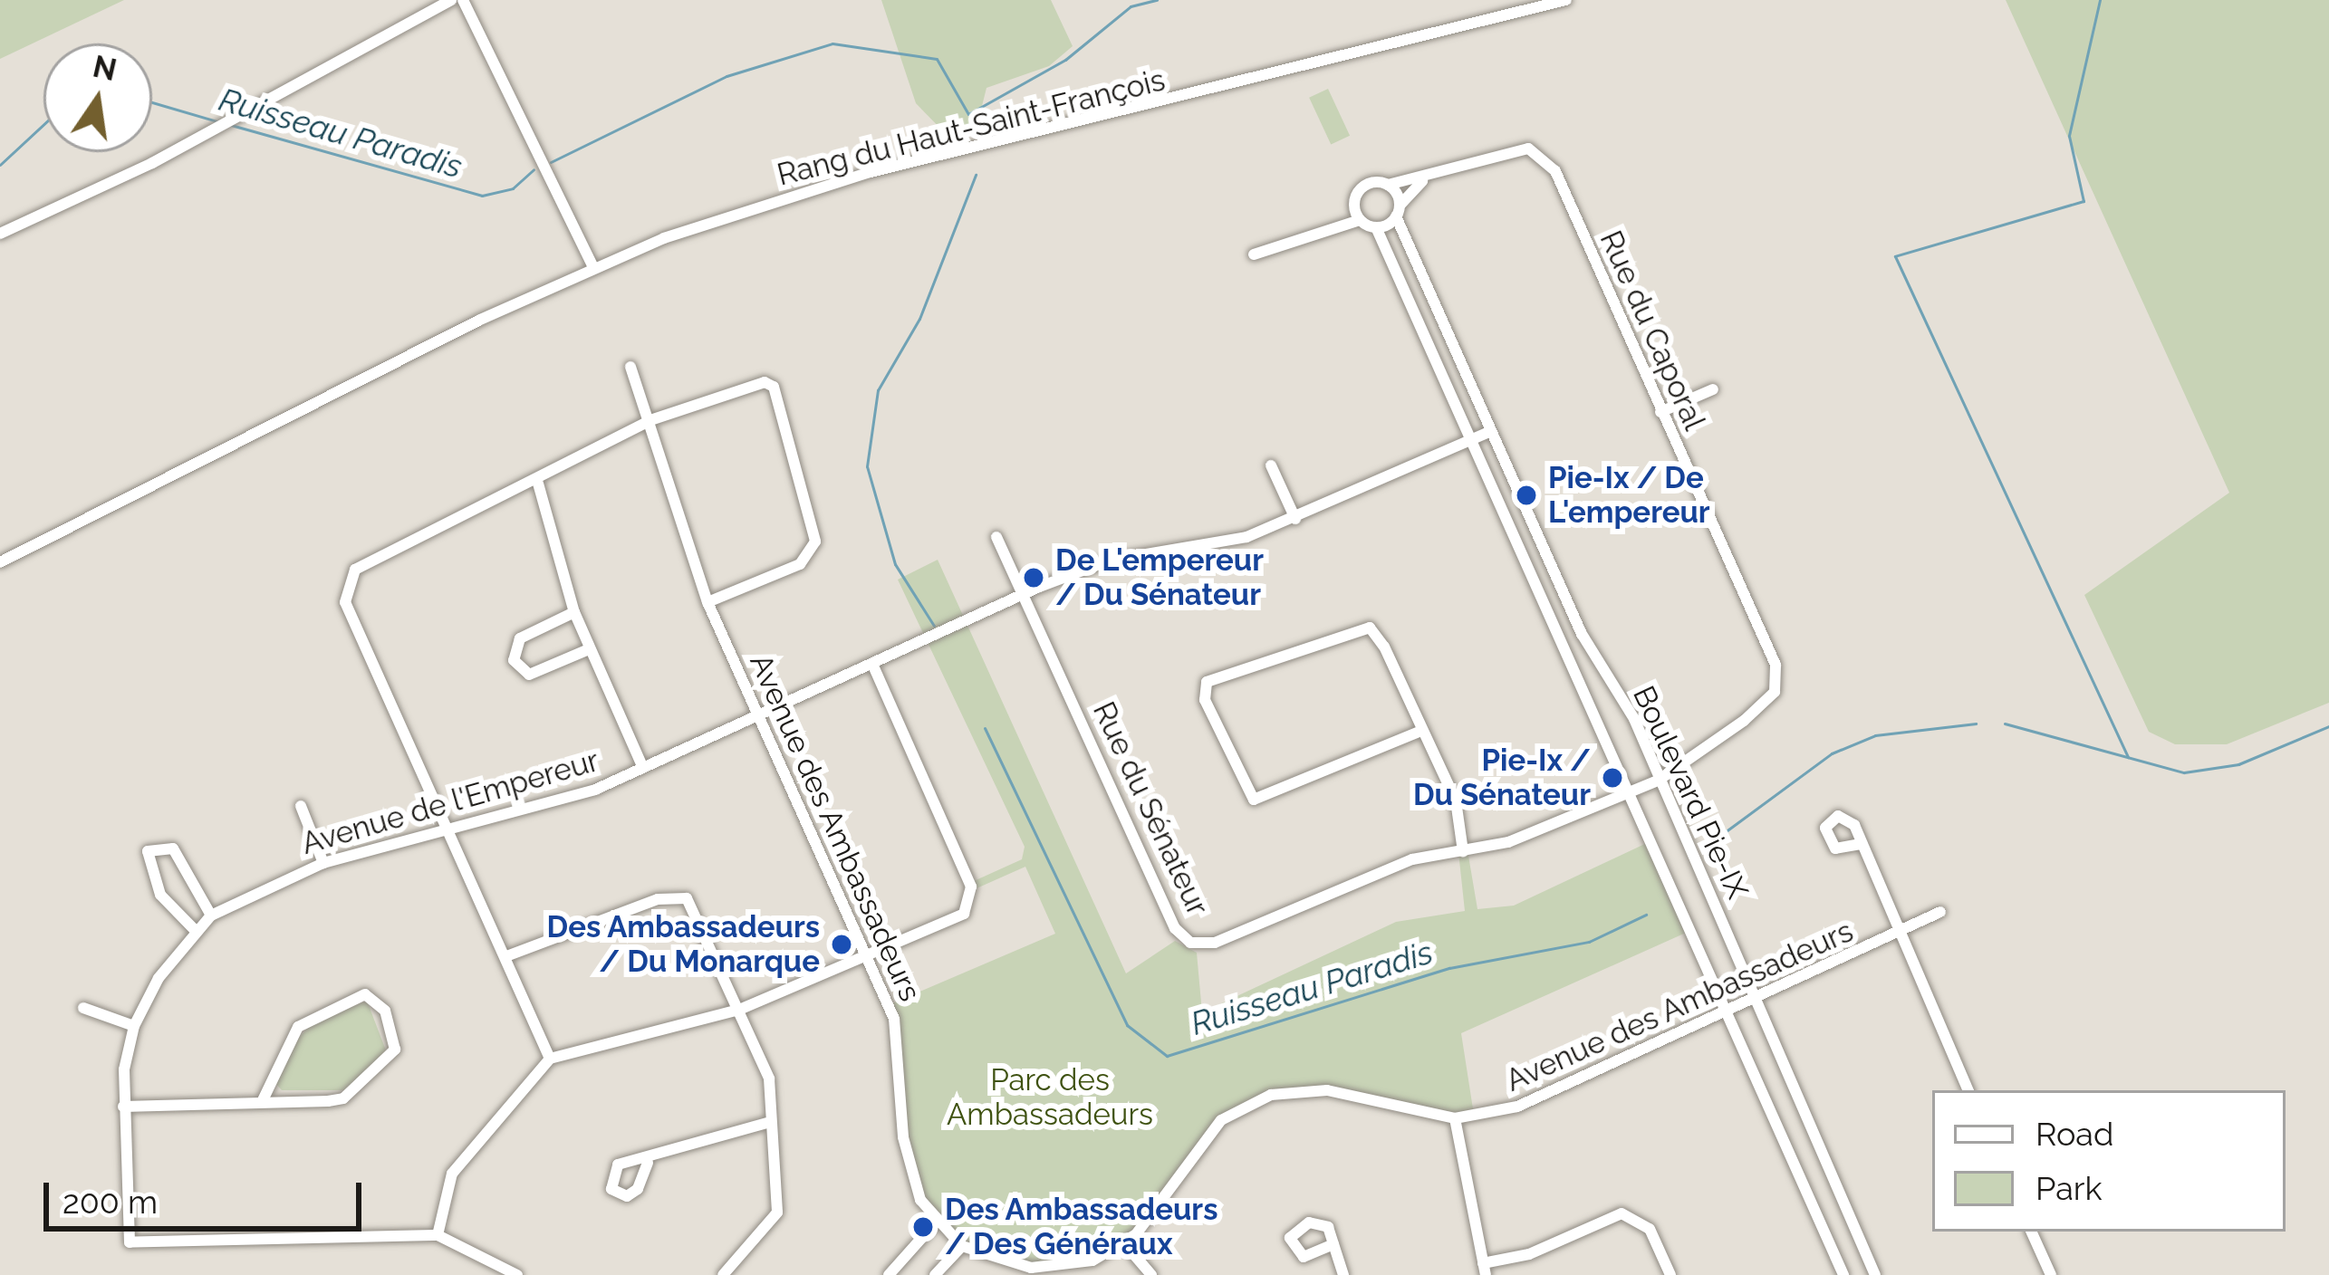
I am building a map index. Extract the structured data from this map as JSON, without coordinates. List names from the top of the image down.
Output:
{
  "streets": {
    "street": [
      "Rang du Haut-Saint-François",
      "Rue du Caporal",
      "Boulevard Pie-IX",
      "Avenue de l'Empereur",
      "Rue du Sénateur",
      "Avenue des Ambassadeurs"
    ]
  },
  "crossings": [
    ["Rue du Caporal", "Boulevard Pie-IX"],
    ["Rue du Caporal", "Rue du Sénateur"],
    ["Boulevard Pie-IX", "Avenue de l'Empereur"],
    ["Boulevard Pie-IX", "Rue du Sénateur"],
    ["Boulevard Pie-IX", "Avenue des Ambassadeurs"],
    ["Avenue de l'Empereur", "Rue du Sénateur"],
    ["Avenue de l'Empereur", "Avenue des Ambassadeurs"]
  ],
  "water": ["Ruisseau Paradis"],
  "parks": ["Parc des Ambassadeurs"],
  "places": [
    "Pie-Ix / De L'empereur",
    "De L'empereur / Du Sénateur",
    "Pie-Ix / Du Sénateur",
    "Des Ambassadeurs / Du Monarque",
    "Des Ambassadeurs / Des Généraux"
  ],
  "legend": ["Road", "Park"],
  "scale_bar": "200 m",
  "north": "top"
}
